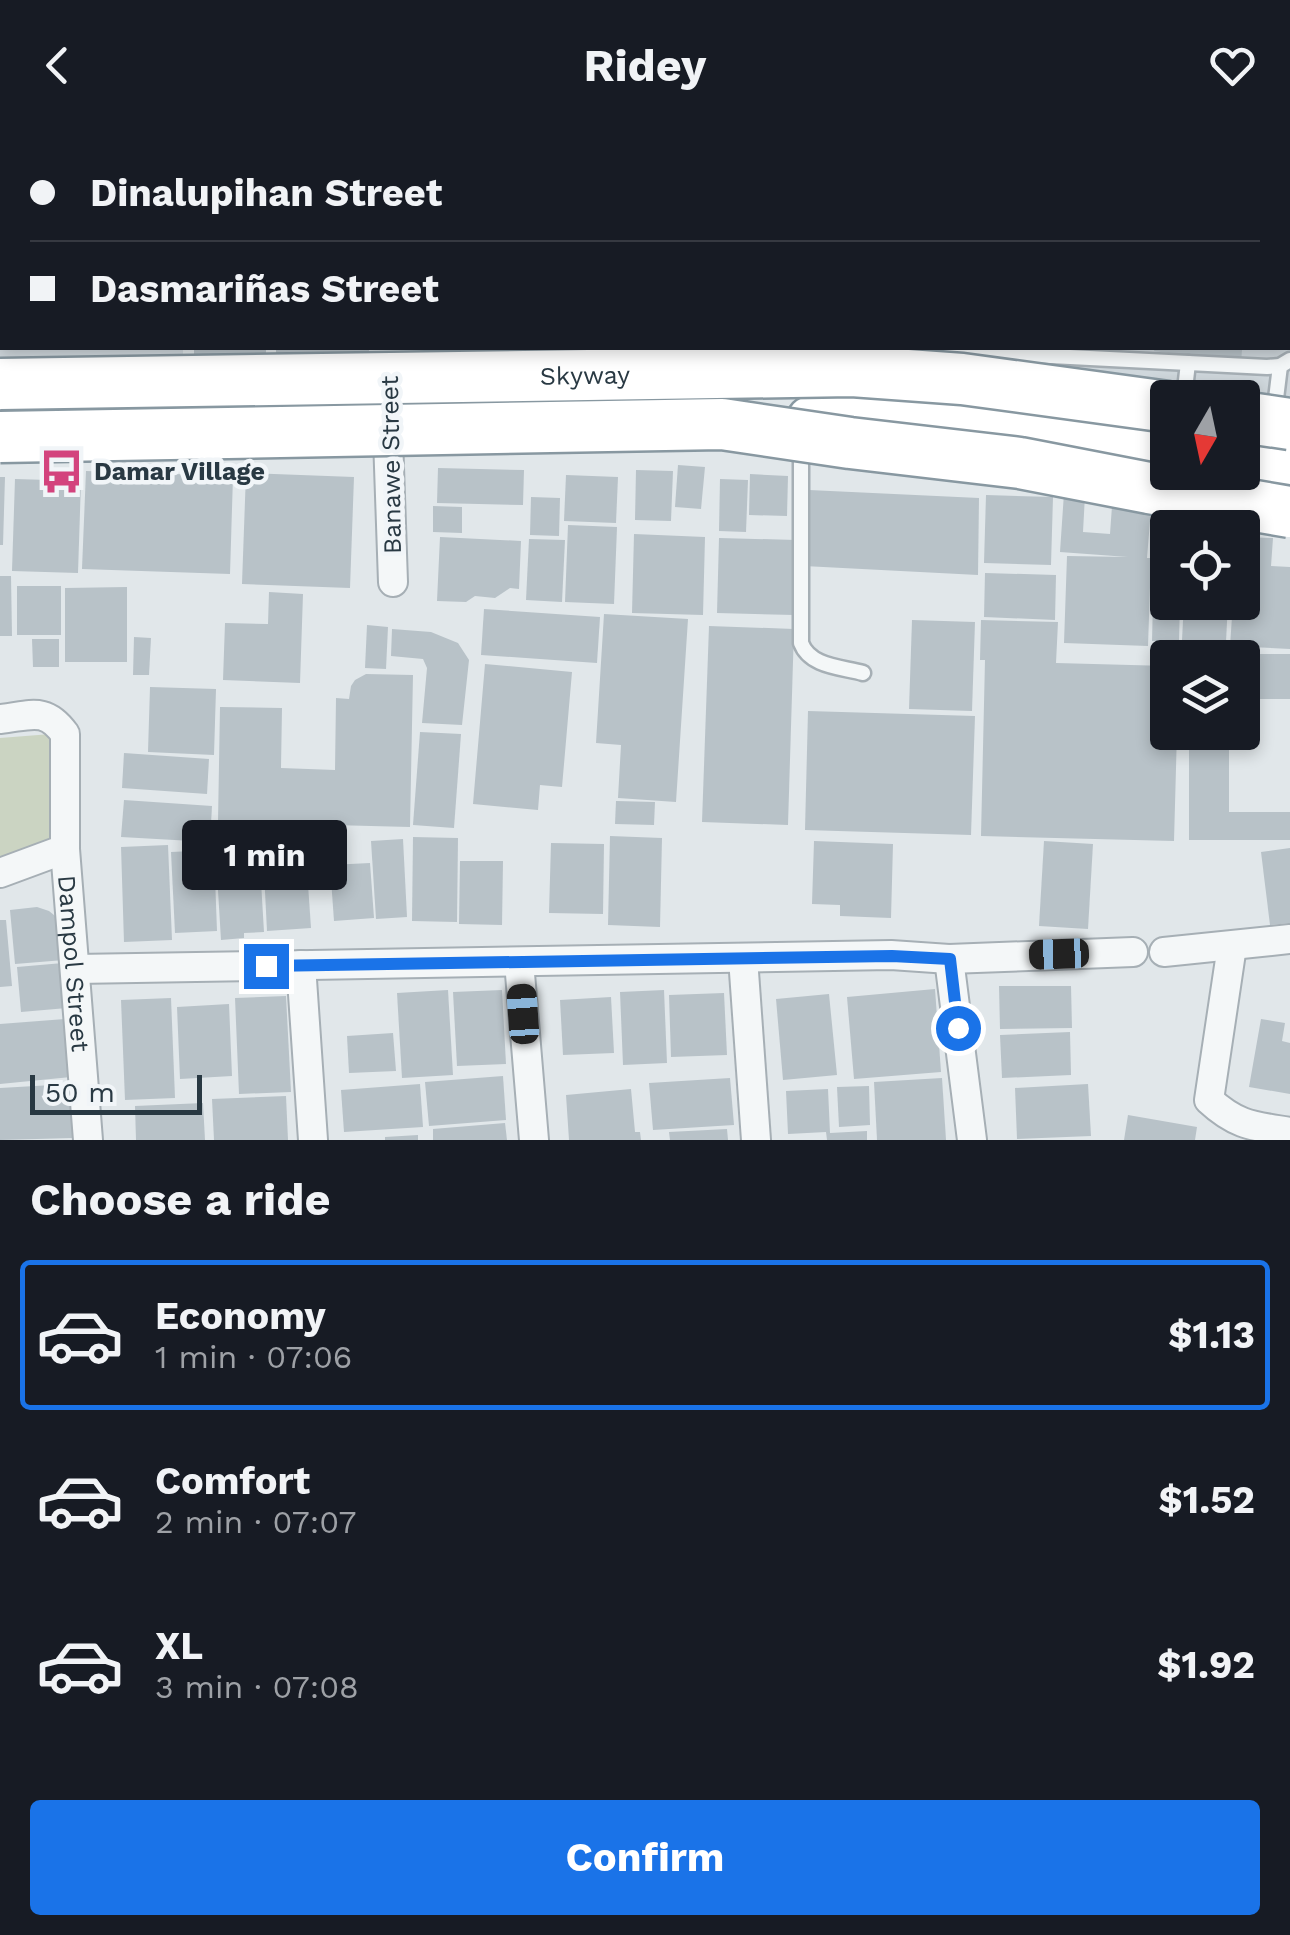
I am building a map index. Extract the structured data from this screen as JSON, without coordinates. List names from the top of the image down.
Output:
{
  "streets": {
    "highway": ["Skyway"],
    "main road": ["Banawe Street"],
    "street": ["Dampol Street"]
  },
  "places": {
    "bus stop": ["Damar Village"]
  },
  "scale_bar": "50 m",
  "north": "bottom",
  "page": {
    "header": "Ridey",
    "banner": ["Dinalupihan Street", "Dasmariñas Street"],
    "bubble": "1 min",
    "scale": "50 m",
    "heading": "Choose a ride",
    "list": [
      {
        "name": "Economy",
        "note": "1 min · 07:06",
        "value": "$1.13"
      },
      {
        "name": "Comfort",
        "note": "2 min · 07:07",
        "value": "$1.52"
      },
      {
        "name": "XL",
        "note": "3 min · 07:08",
        "value": "$1.92"
      }
    ],
    "buttons": "Confirm"
  }
}
